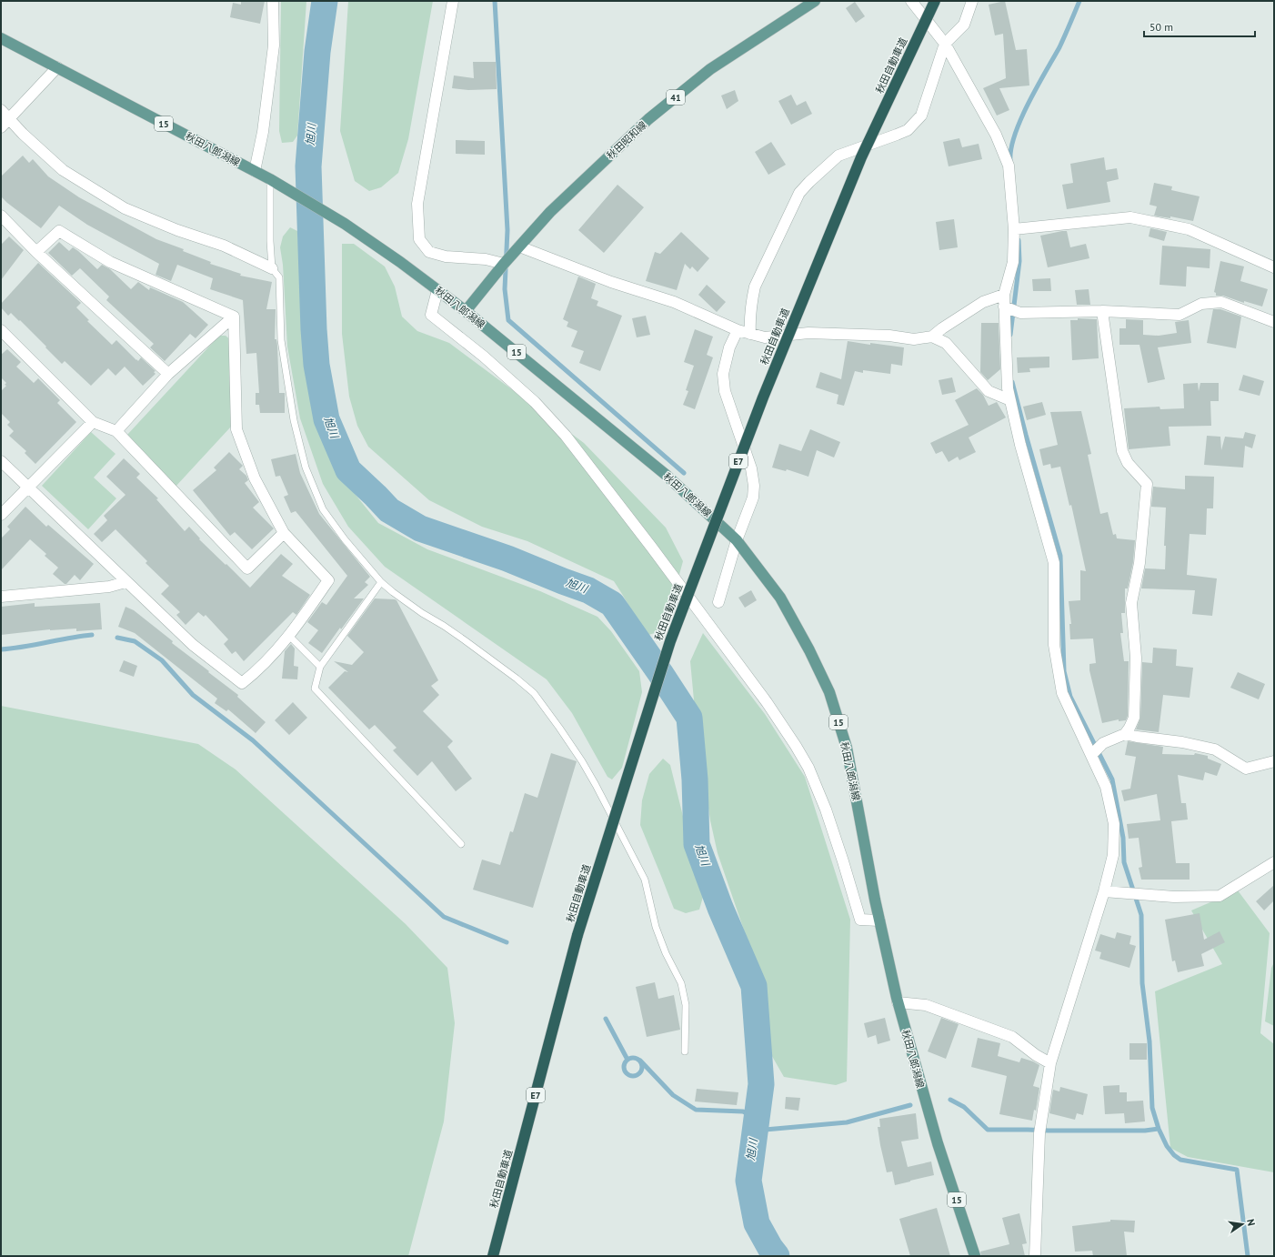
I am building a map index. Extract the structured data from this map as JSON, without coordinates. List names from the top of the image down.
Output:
{
  "streets": {
    "highway": ["秋田自動車道", "E7"],
    "main road": [
      "41",
      "15",
      "秋田昭和線",
      "秋田八郎潟線"
    ]
  },
  "crossings": [
    ["秋田昭和線", "秋田八郎潟線"]
  ],
  "water": ["旭川"],
  "scale_bar": "50 m",
  "north": "right"
}
